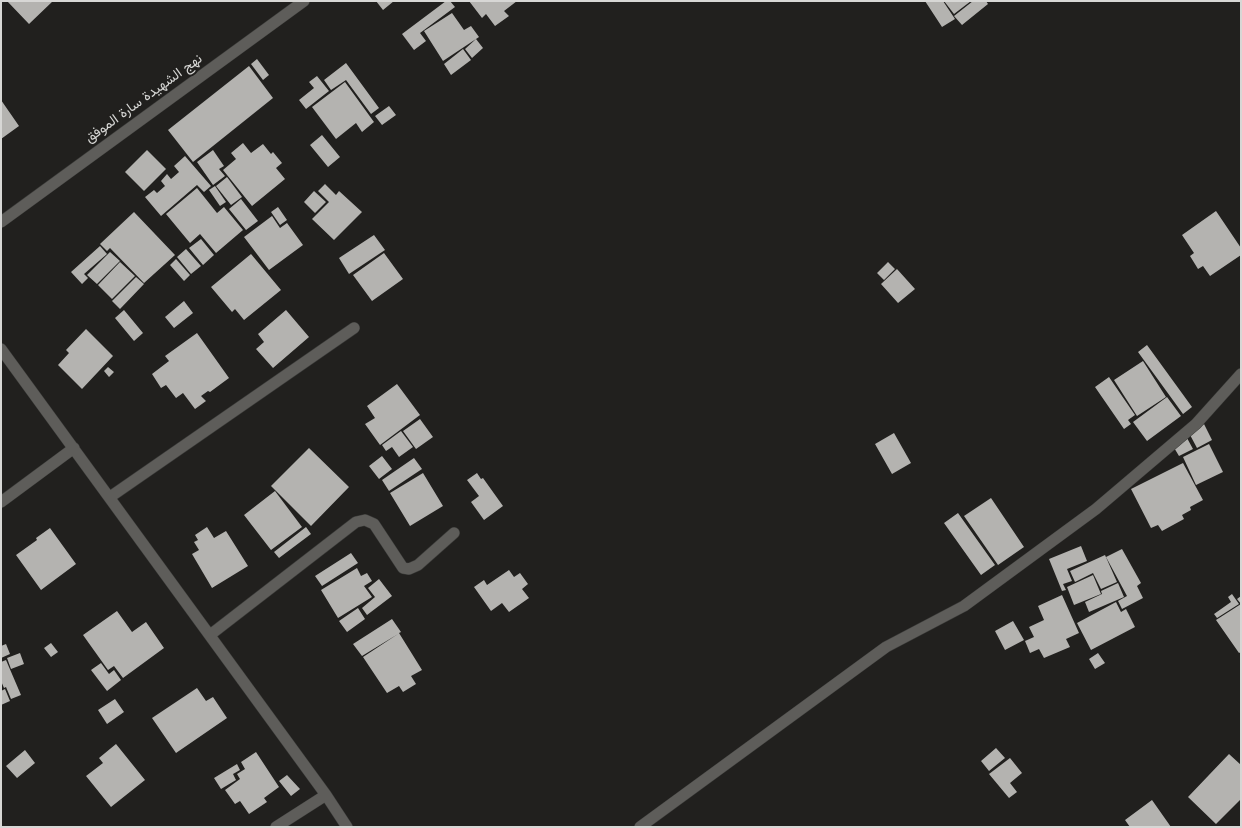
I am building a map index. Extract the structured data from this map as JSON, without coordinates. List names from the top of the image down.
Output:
{
  "streets": {
    "street": ["نهج الشهيدة سارة الموفق"]
  }
}
